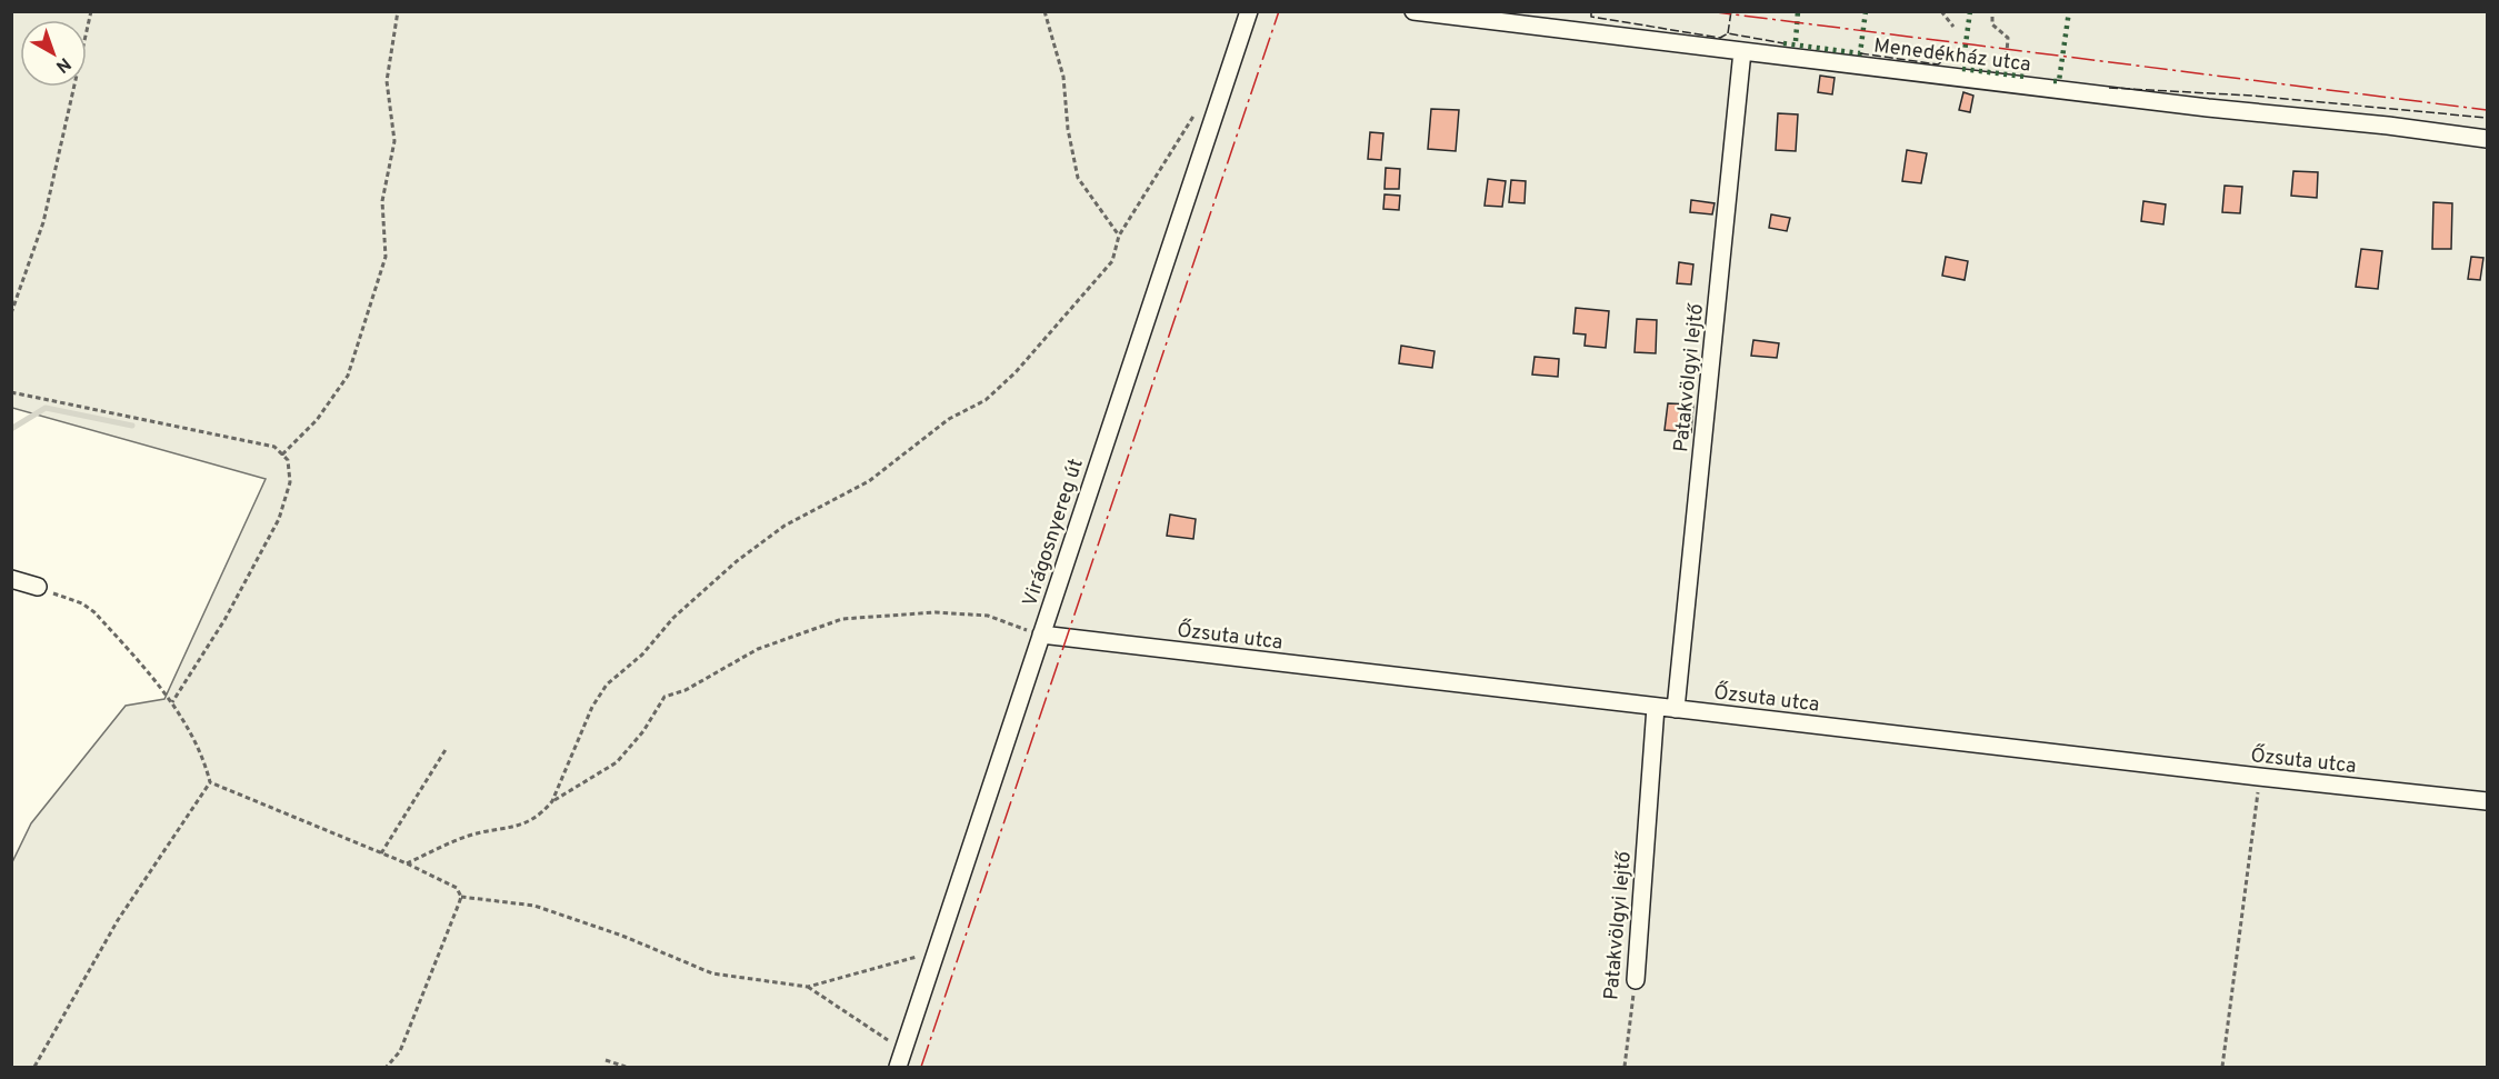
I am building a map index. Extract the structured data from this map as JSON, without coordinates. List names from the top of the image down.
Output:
{
  "streets": {
    "street": [
      "Menedékház utca",
      "Patakvölgyi lejtő",
      "Virágosnyereg út",
      "Őzsuta utca"
    ]
  },
  "crossings": [
    ["Menedékház utca", "Patakvölgyi lejtő"],
    ["Patakvölgyi lejtő", "Őzsuta utca"],
    ["Virágosnyereg út", "Őzsuta utca"]
  ],
  "north": "bottom right"
}
